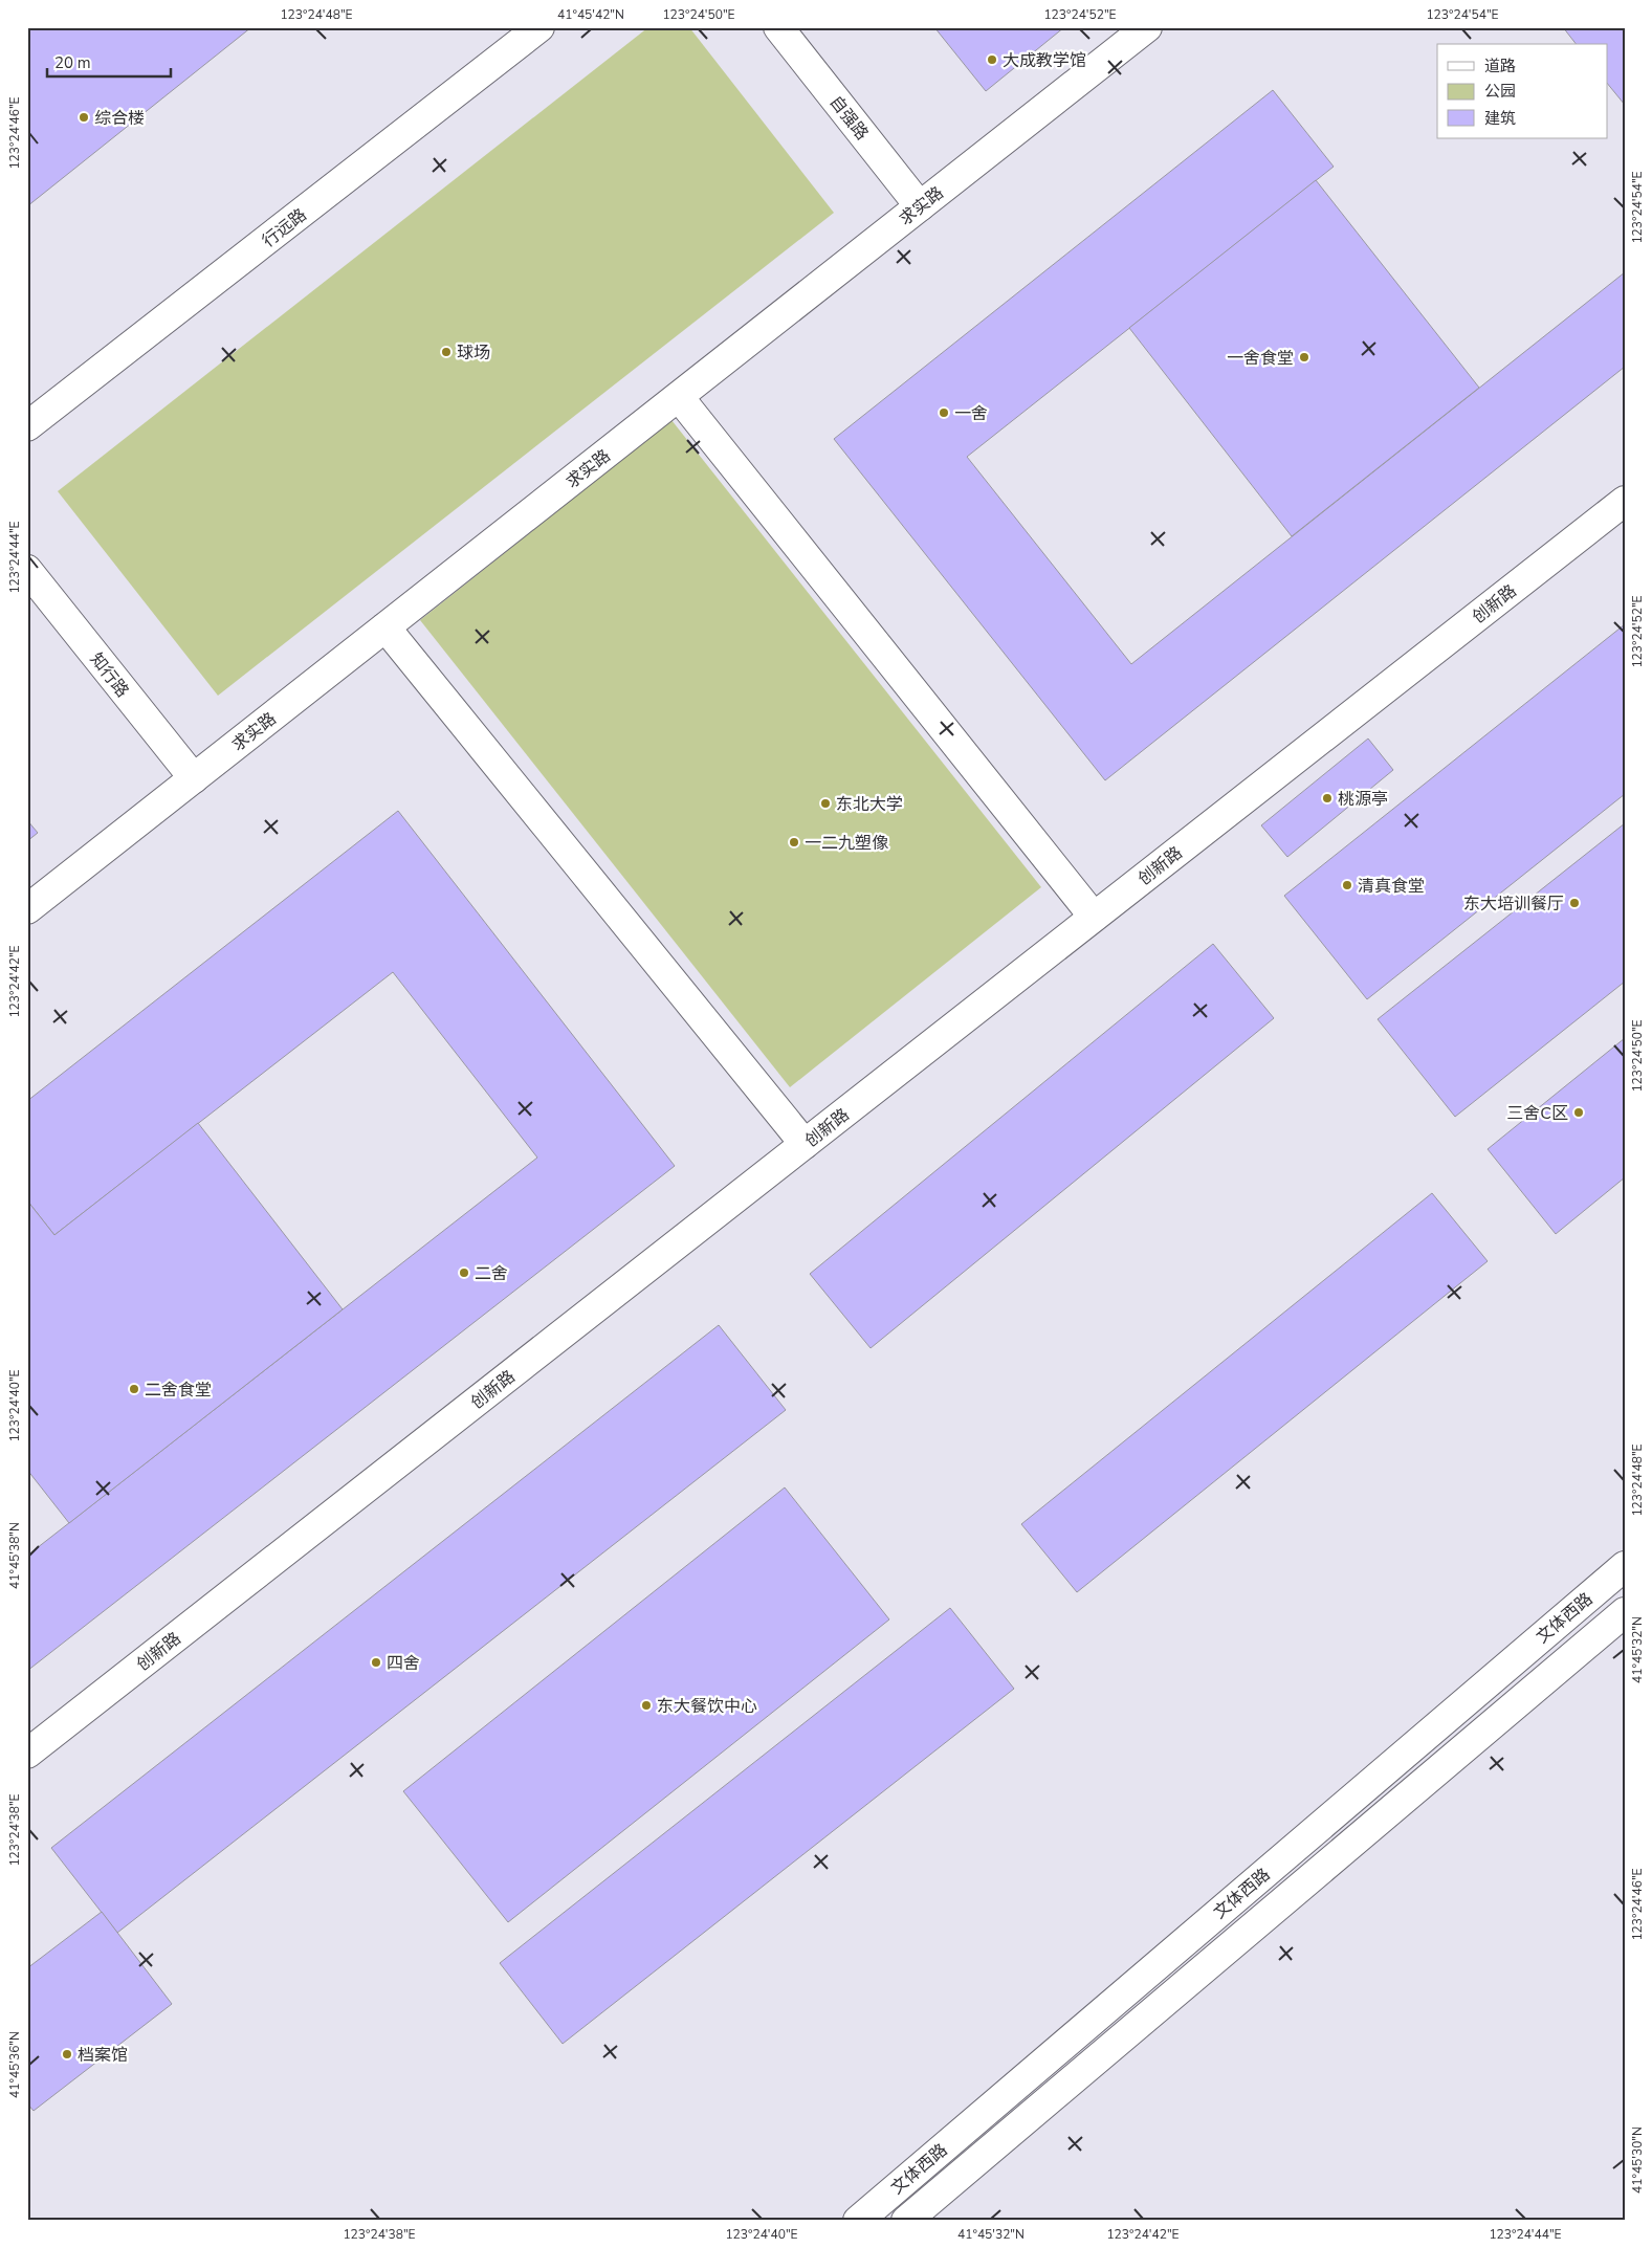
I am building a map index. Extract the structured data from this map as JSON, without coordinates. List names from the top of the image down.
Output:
{
  "streets": {
    "street": [
      "自强路",
      "求实路",
      "行远路",
      "创新路",
      "知行路",
      "文体西路"
    ]
  },
  "crossings": [
    ["自强路", "求实路"],
    ["求实路", "知行路"]
  ],
  "places": [
    "大成教学馆",
    "综合楼",
    "球场",
    "一舍食堂",
    "一舍",
    "桃源亭",
    "东北大学",
    "一二九塑像",
    "清真食堂",
    "东大培训餐厅",
    "三舍C区",
    "二舍",
    "二舍食堂",
    "四舍",
    "东大餐饮中心",
    "档案馆"
  ],
  "legend": ["道路", "公园", "建筑"],
  "scale_bar": "20 m",
  "coordinates": [
    "123°24'48\"E",
    "41°45'42\"N",
    "123°24'50\"E",
    "123°24'52\"E",
    "123°24'54\"E",
    "123°24'46\"E",
    "123°24'44\"E",
    "123°24'42\"E",
    "123°24'40\"E",
    "41°45'38\"N",
    "41°45'32\"N",
    "123°24'38\"E",
    "41°45'36\"N",
    "41°45'30\"N"
  ]
}
